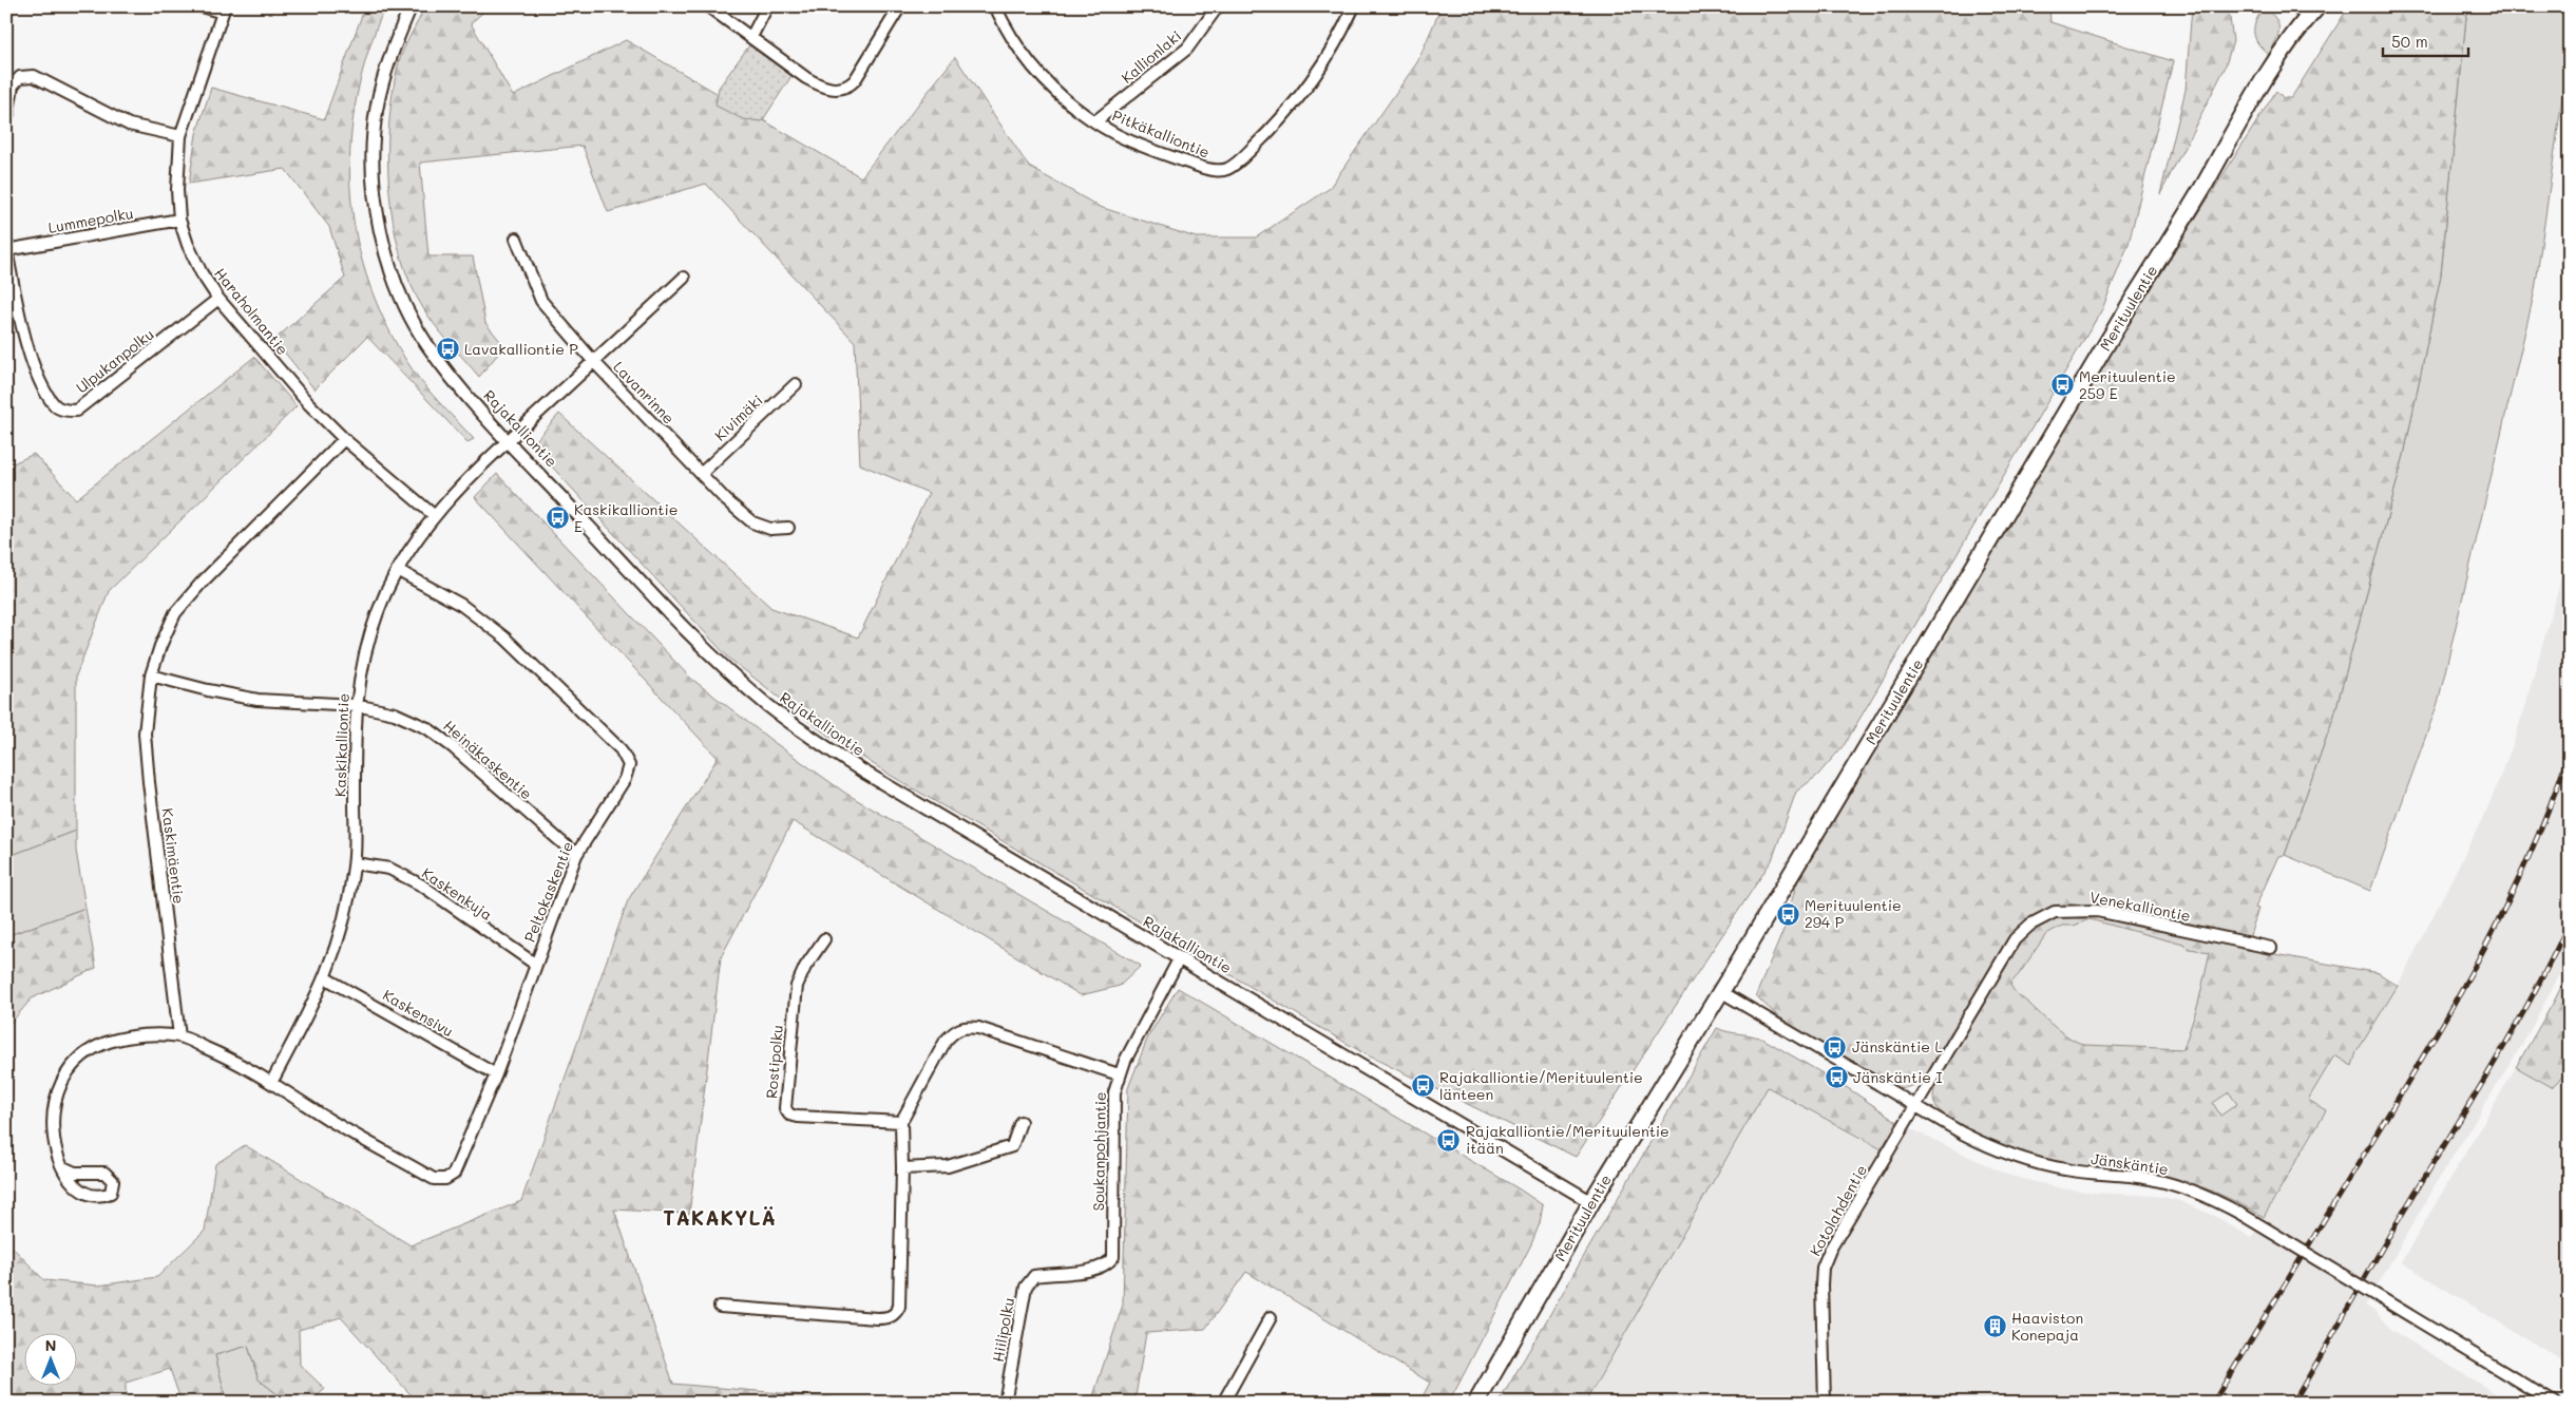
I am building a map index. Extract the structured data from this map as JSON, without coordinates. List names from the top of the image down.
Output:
{
  "streets": {
    "main road": ["Merituulentie"],
    "street": [
      "Kallionlaki",
      "Pitkäkalliontie",
      "Lummepolku",
      "Haraholmantie",
      "Ulpukanpolku",
      "Lavanrinne",
      "Kivimäki",
      "Rajakalliontie",
      "Kaskikalliontie",
      "Heinäkaskentie",
      "Kaskimäentie",
      "Peltokaskentie",
      "Kaskenkuja",
      "Venekalliontie",
      "Kaskensivu",
      "Rostipolku",
      "Soukanpohjantie",
      "Jänskäntie",
      "Kotolahdentie",
      "Hiilipolku"
    ]
  },
  "crossings": [
    ["Kallionlaki", "Pitkäkalliontie"],
    ["Lummepolku", "Haraholmantie"],
    ["Lummepolku", "Ulpukanpolku"],
    ["Merituulentie", "Rajakalliontie"],
    ["Merituulentie", "Jänskäntie"],
    ["Haraholmantie", "Ulpukanpolku"],
    ["Haraholmantie", "Kaskikalliontie"],
    ["Haraholmantie", "Kaskimäentie"],
    ["Lavanrinne", "Kivimäki"],
    ["Lavanrinne", "Kaskikalliontie"],
    ["Rajakalliontie", "Kaskikalliontie"],
    ["Rajakalliontie", "Soukanpohjantie"],
    ["Kaskikalliontie", "Heinäkaskentie"],
    ["Kaskikalliontie", "Peltokaskentie"],
    ["Kaskikalliontie", "Kaskenkuja"],
    ["Kaskikalliontie", "Kaskensivu"],
    ["Heinäkaskentie", "Kaskimäentie"],
    ["Heinäkaskentie", "Peltokaskentie"],
    ["Peltokaskentie", "Kaskenkuja"],
    ["Peltokaskentie", "Kaskensivu"],
    ["Venekalliontie", "Jänskäntie"],
    ["Venekalliontie", "Kotolahdentie"],
    ["Soukanpohjantie", "Hiilipolku"],
    ["Jänskäntie", "Kotolahdentie"]
  ],
  "districts": ["TAKAKYLÄ"],
  "places": {
    "bus stop": [
      "Lavakalliontie P",
      "Merituulentie 259 E",
      "Kaskikalliontie E",
      "Merituulentie 294 P",
      "Jänskäntie L",
      "Jänskäntie I",
      "Rajakalliontie/Merituulentie länteen",
      "Rajakalliontie/Merituulentie itään"
    ],
    "building": ["Haaviston Konepaja"]
  },
  "scale_bar": "50 m",
  "north": "top"
}
